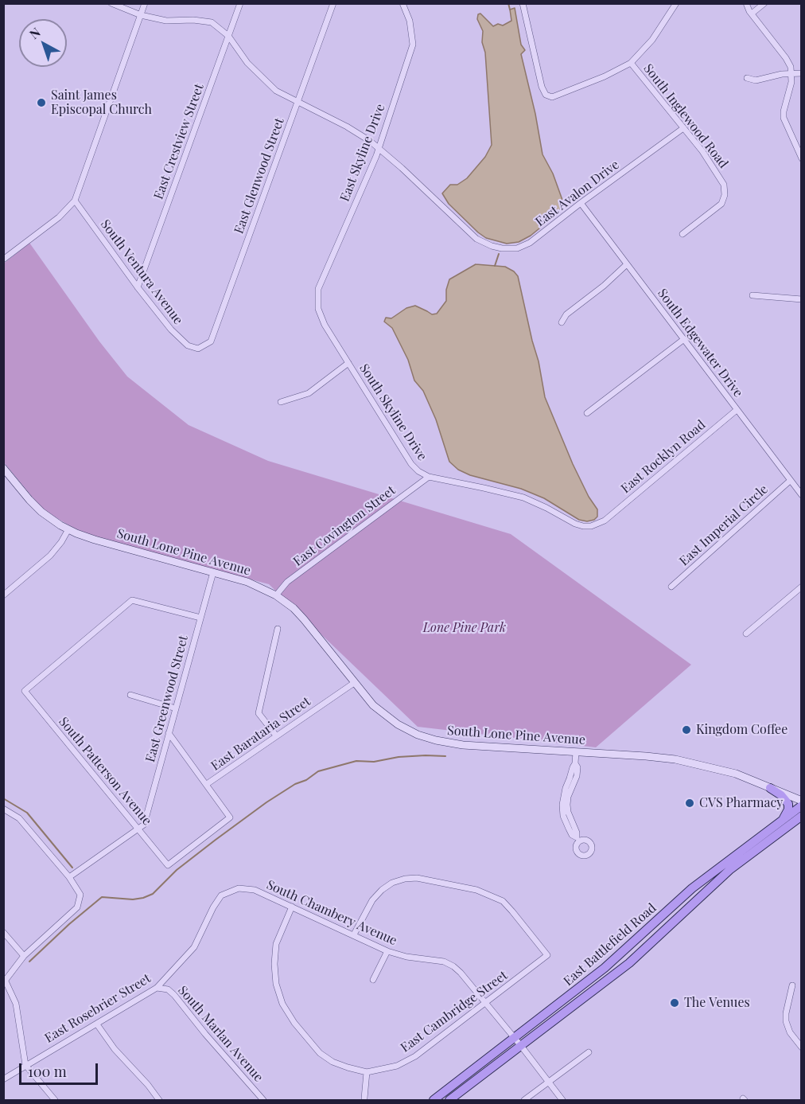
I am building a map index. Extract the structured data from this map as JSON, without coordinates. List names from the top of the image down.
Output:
{
  "streets": {
    "main road": ["South Lone Pine Avenue", "East Battlefield Road"],
    "street": [
      "South Inglewood Road",
      "East Crestview Street",
      "East Skyline Drive",
      "East Glenwood Street",
      "East Avalon Drive",
      "South Ventura Avenue",
      "South Edgewater Drive",
      "South Skyline Drive",
      "East Rocklyn Road",
      "East Imperial Circle",
      "East Covington Street",
      "East Greenwood Street",
      "East Barataria Street",
      "South Patterson Avenue",
      "South Chambery Avenue",
      "East Rosebrier Street",
      "East Cambridge Street",
      "South Marlan Avenue"
    ]
  },
  "crossings": [
    ["South Inglewood Road", "East Avalon Drive"],
    ["East Crestview Street", "South Ventura Avenue"],
    ["East Skyline Drive", "East Avalon Drive"],
    ["East Skyline Drive", "South Skyline Drive"],
    ["East Glenwood Street", "South Ventura Avenue"],
    ["East Avalon Drive", "South Edgewater Drive"],
    ["South Edgewater Drive", "East Rocklyn Road"],
    ["South Edgewater Drive", "East Imperial Circle"],
    ["South Skyline Drive", "East Rocklyn Road"],
    ["South Skyline Drive", "East Covington Street"],
    ["East Covington Street", "South Lone Pine Avenue"],
    ["South Lone Pine Avenue", "East Greenwood Street"],
    ["South Lone Pine Avenue", "East Barataria Street"],
    ["East Greenwood Street", "South Patterson Avenue"],
    ["East Barataria Street", "South Patterson Avenue"],
    ["South Chambery Avenue", "East Battlefield Road"],
    ["South Chambery Avenue", "East Rosebrier Street"],
    ["South Chambery Avenue", "East Cambridge Street"],
    ["East Rosebrier Street", "South Marlan Avenue"]
  ],
  "parks": ["Lone Pine Park"],
  "places": [
    "Saint James Episcopal Church",
    "Kingdom Coffee",
    "CVS Pharmacy",
    "The Venues"
  ],
  "scale_bar": "100 m",
  "north": "top left"
}
